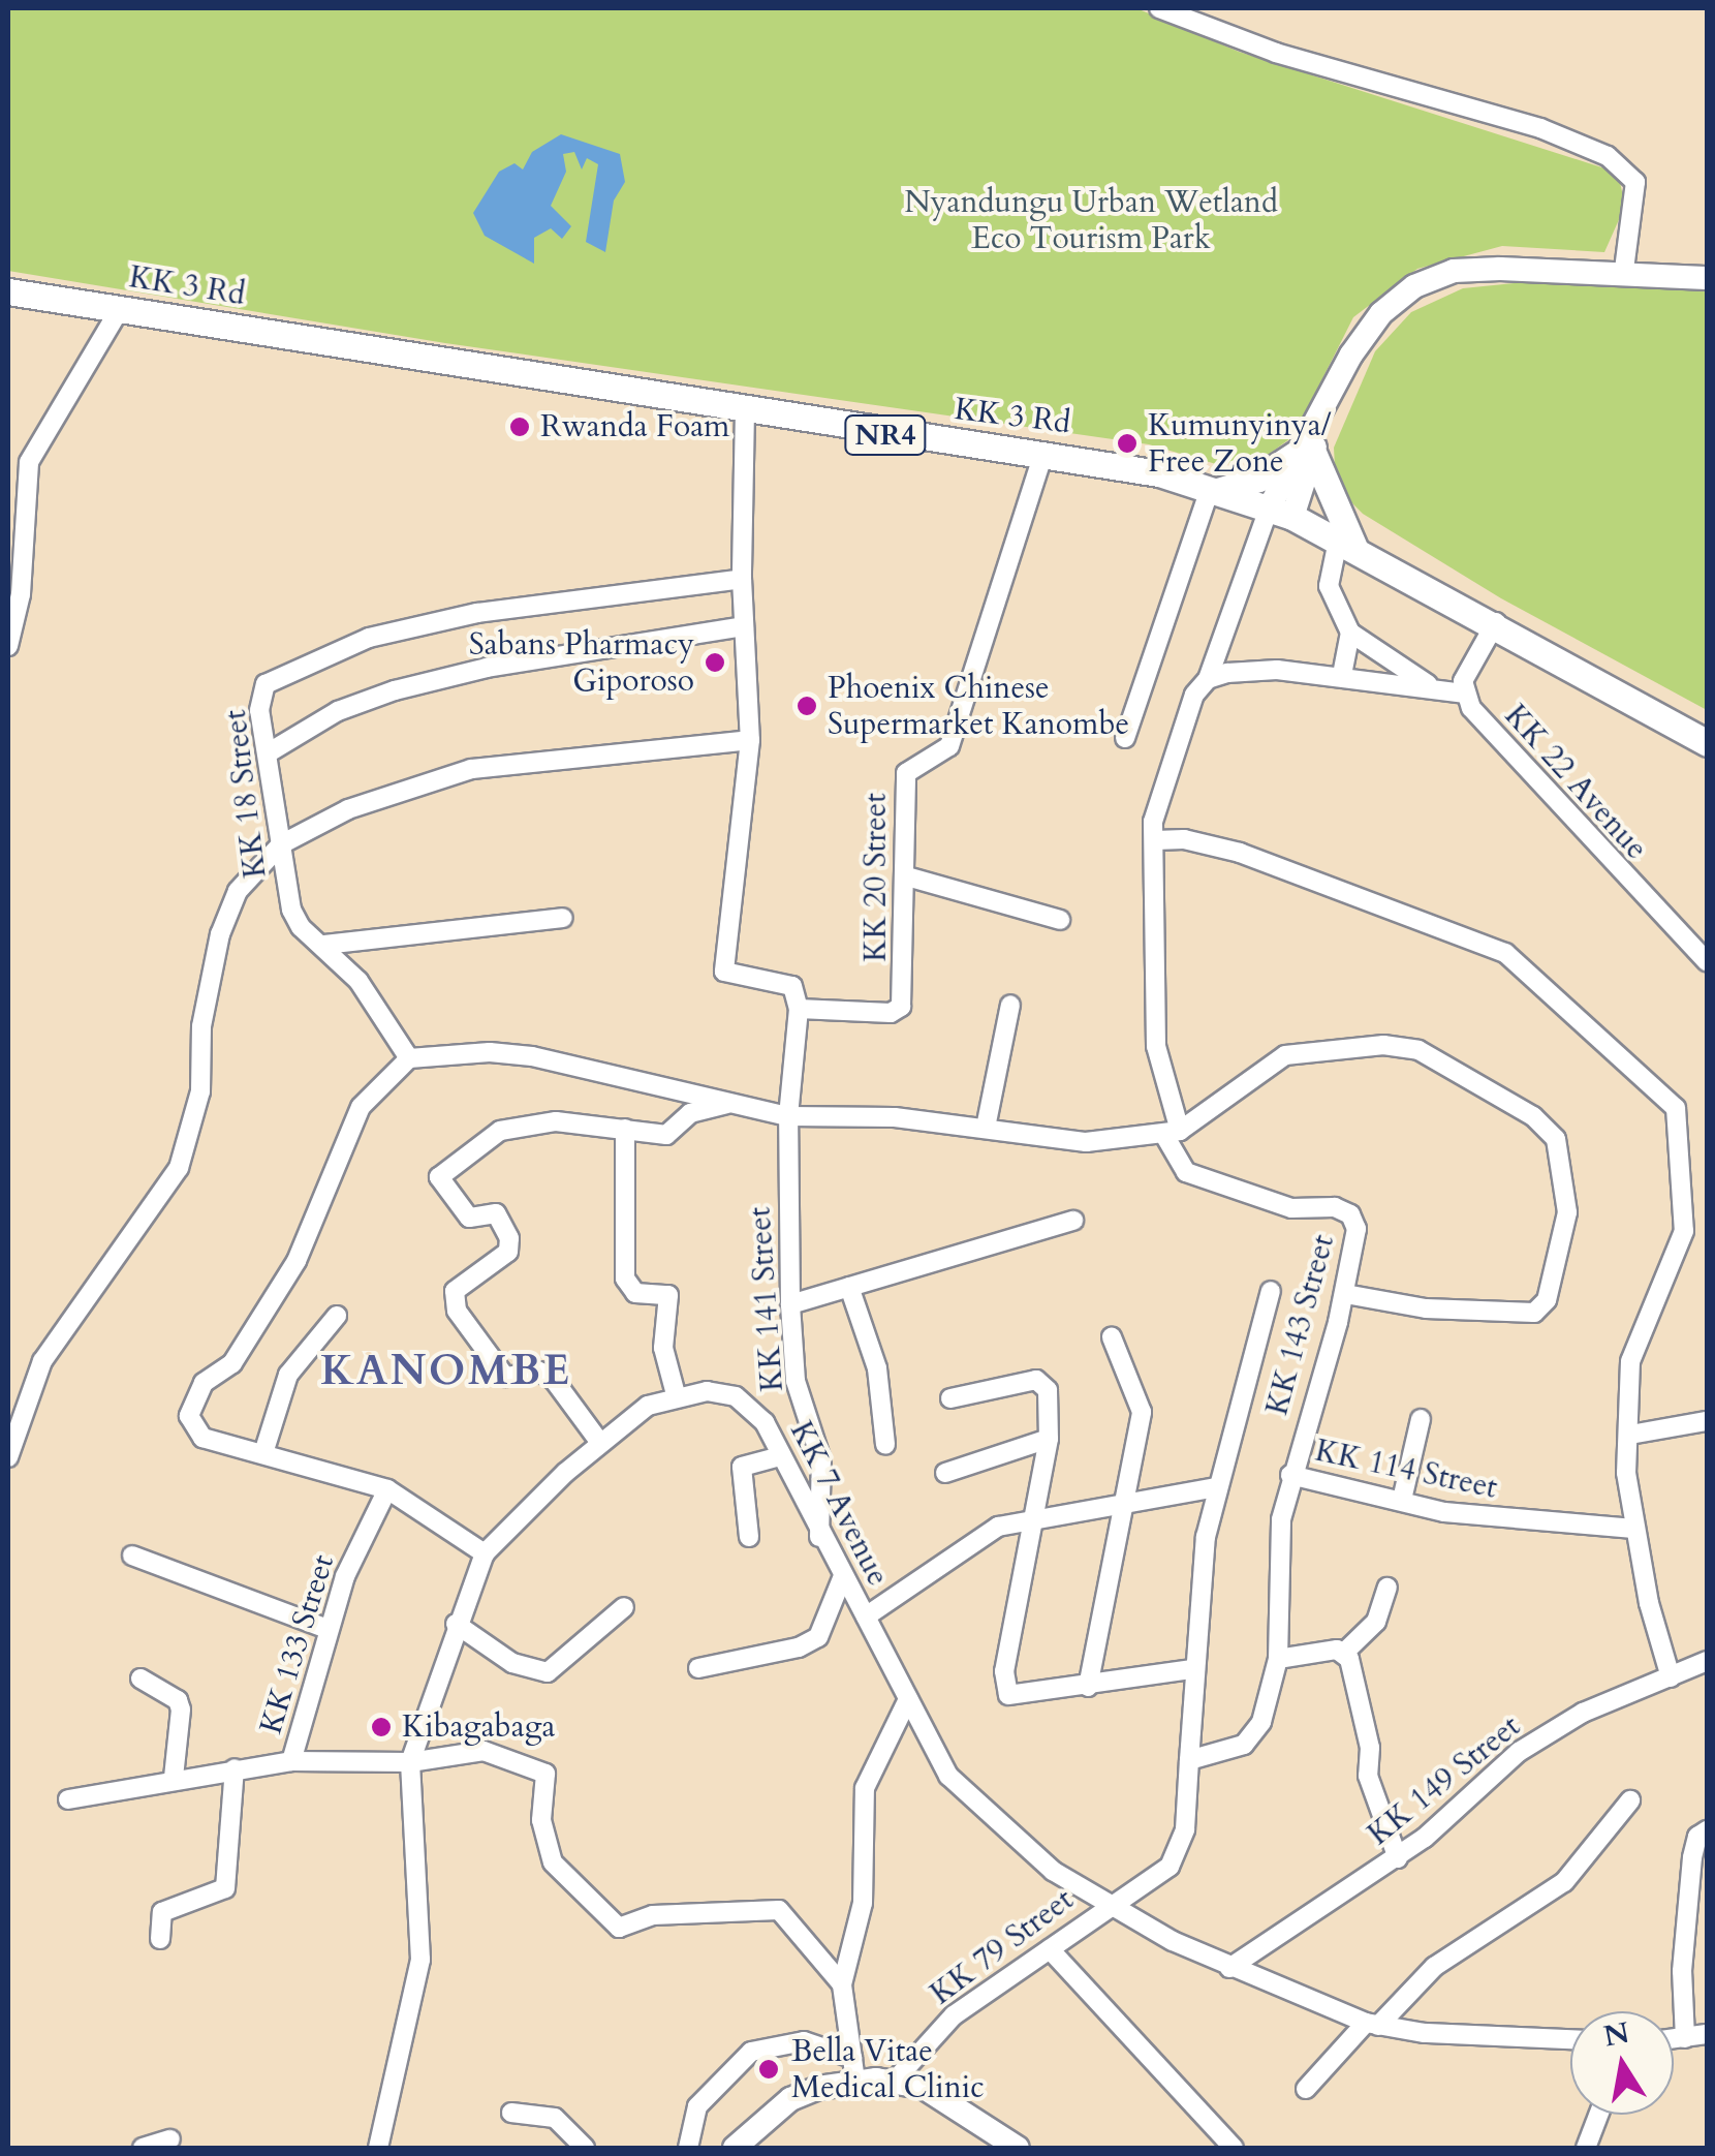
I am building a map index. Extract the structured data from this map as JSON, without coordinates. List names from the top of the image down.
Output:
{
  "streets": {
    "highway": ["KK 3 Rd", "NR4"],
    "street": [
      "KK 22 Avenue",
      "KK 18 Street",
      "KK 20 Street",
      "KK 141 Street",
      "KK 143 Street",
      "KK 114 Street",
      "KK 7 Avenue",
      "KK 133 Street",
      "KK 149 Street",
      "KK 79 Street"
    ]
  },
  "crossings": [
    ["KK 3 Rd", "KK 22 Avenue"],
    ["KK 3 Rd", "KK 20 Street"],
    ["KK 141 Street", "KK 7 Avenue"],
    ["KK 143 Street", "KK 114 Street"],
    ["KK 7 Avenue", "KK 149 Street"],
    ["KK 7 Avenue", "KK 79 Street"]
  ],
  "districts": ["KANOMBE"],
  "parks": ["Nyandungu Urban Wetland Eco Tourism Park"],
  "places": [
    "Rwanda Foam",
    "Kumunyinya/ Free Zone",
    "Sabans Pharmacy Giporoso",
    "Phoenix Chinese Supermarket Kanombe",
    "Kibagabaga",
    "Bella Vitae Medical Clinic"
  ],
  "north": "top"
}
